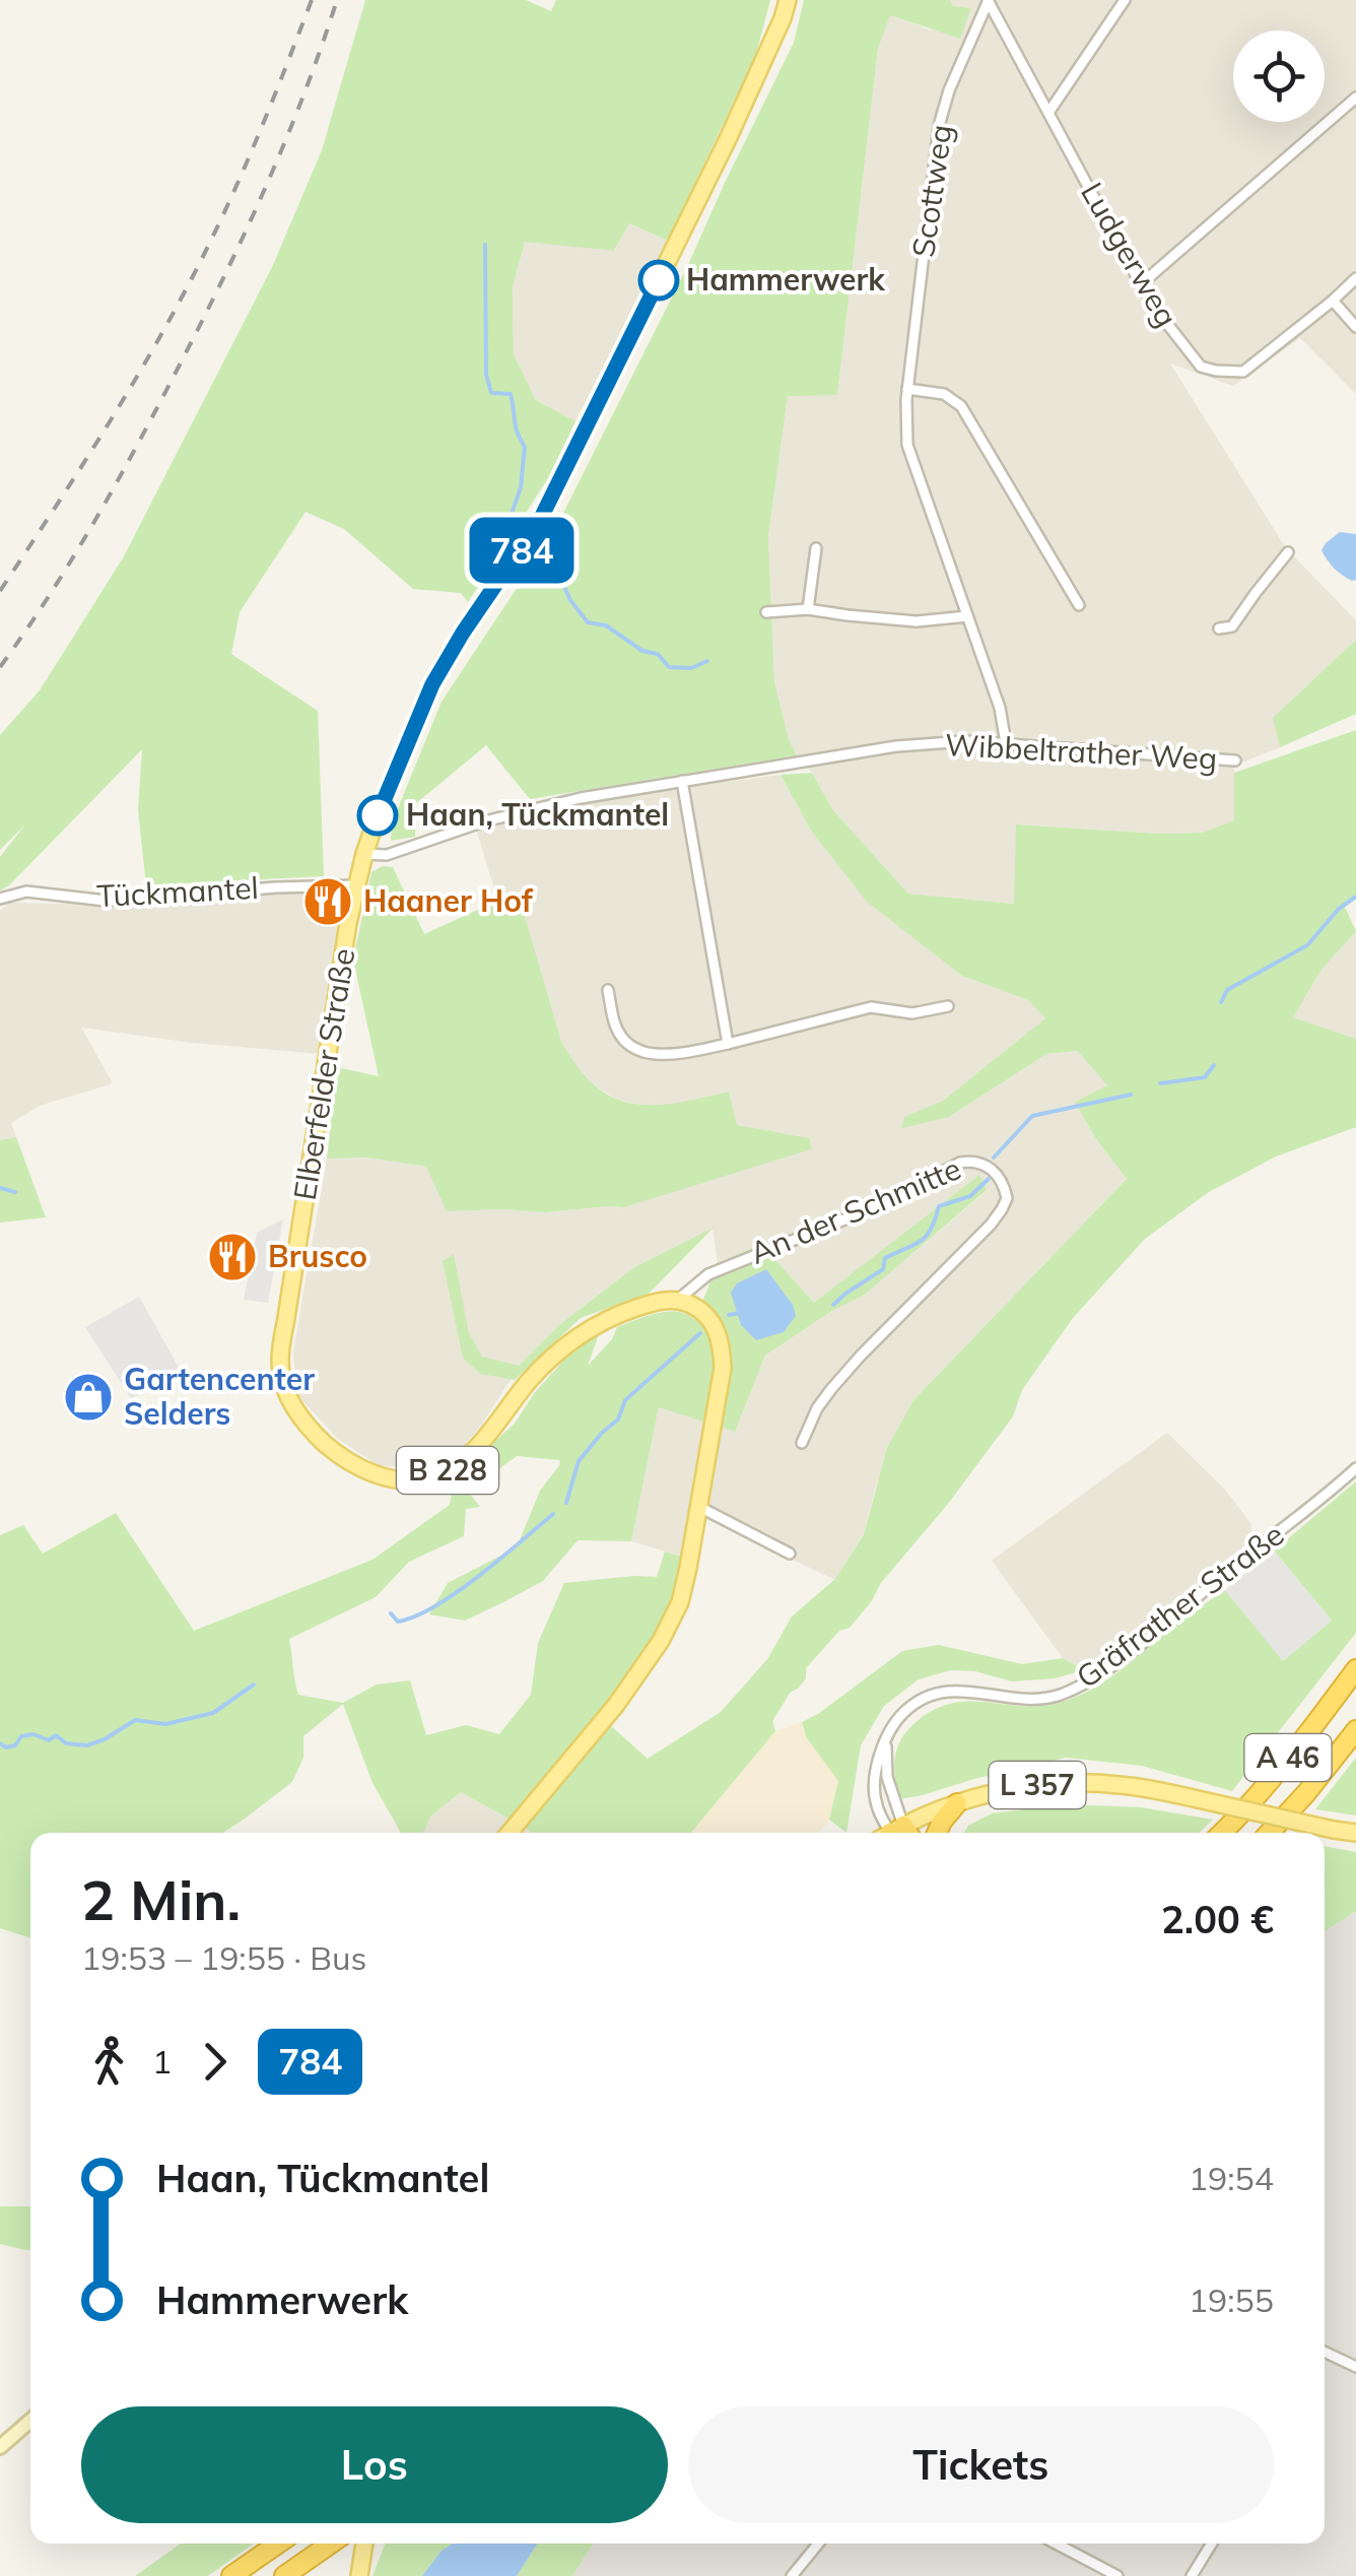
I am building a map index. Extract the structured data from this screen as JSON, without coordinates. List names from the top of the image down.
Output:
{
  "streets": {
    "highway": ["A 46"],
    "main road": ["Elberfelder Straße", "B 228", "L 357"],
    "street": [
      "Scottweg",
      "Ludgerweg",
      "Wibbeltrather Weg",
      "Tückmantel",
      "An der Schmitte",
      "Gräfrather Straße"
    ]
  },
  "crossings": [
    ["Scottweg", "Ludgerweg"],
    ["Scottweg", "Wibbeltrather Weg"],
    ["Wibbeltrather Weg", "Elberfelder Straße"],
    ["Wibbeltrather Weg", "B 228"],
    ["Tückmantel", "Elberfelder Straße"],
    ["Elberfelder Straße", "An der Schmitte"],
    ["Elberfelder Straße", "B 228"]
  ],
  "places": {
    "other": ["Hammerwerk", "Haan, Tückmantel"],
    "restaurant": ["Haaner Hof", "Brusco"],
    "shop": ["Gartencenter Selders"]
  },
  "lines": ["bus line 784"],
  "page": {
    "on_map": "784",
    "heading": ["2 Min.", "19:53 – 19:55 · Bus", "2.00 €"],
    "legs": ["1", "784"],
    "list": [
      {
        "name": "Haan, Tückmantel",
        "value": "19:54"
      },
      {
        "name": "Hammerwerk",
        "value": "19:55"
      }
    ],
    "buttons": ["Los", "Tickets"]
  }
}
